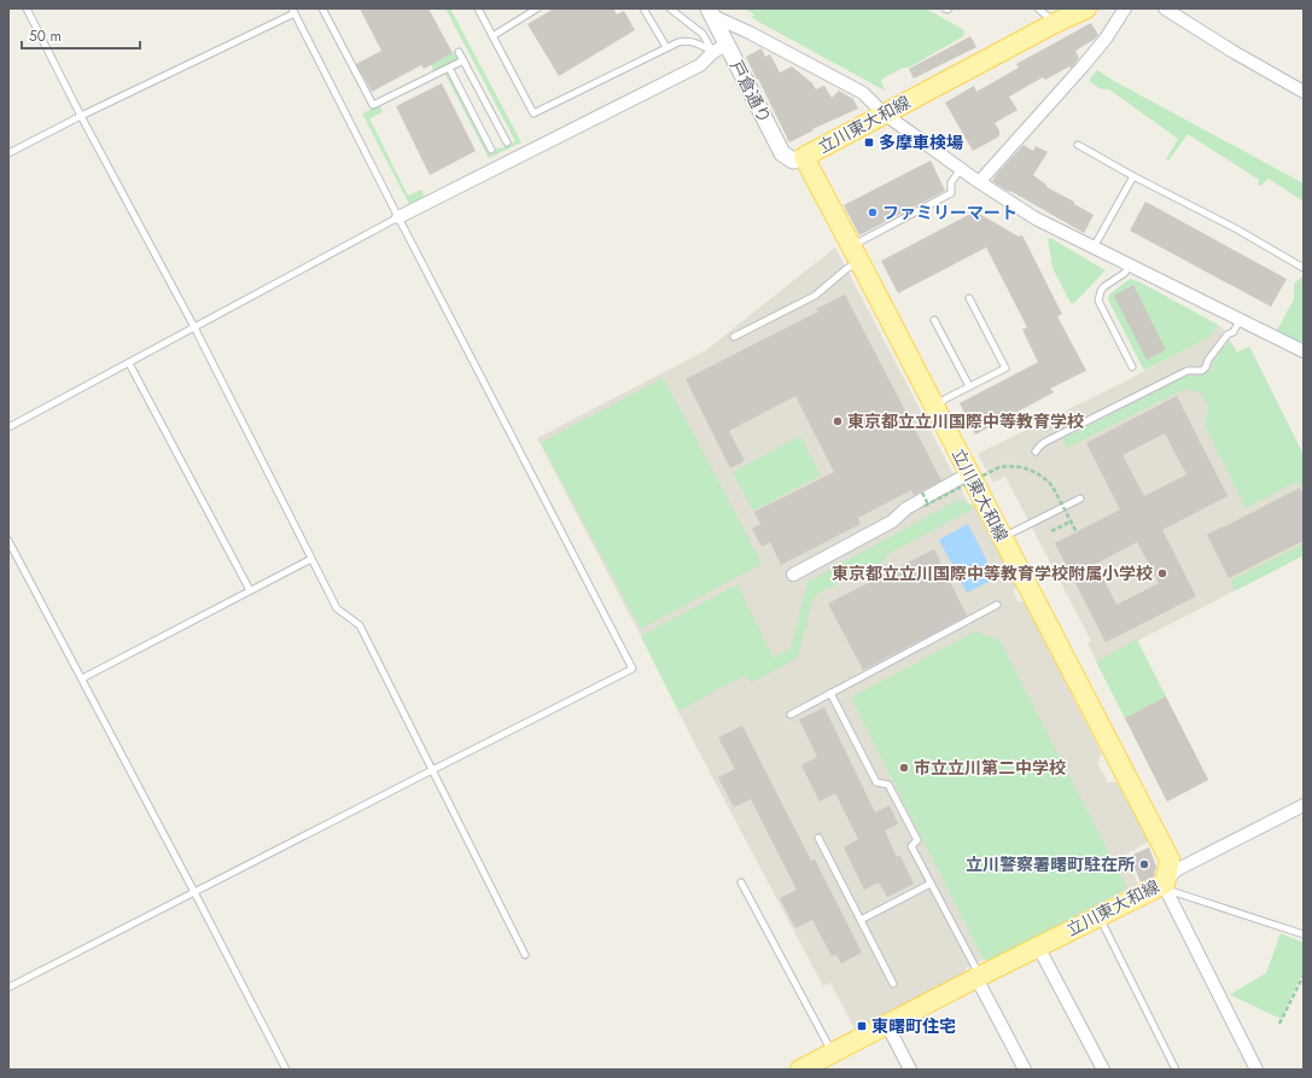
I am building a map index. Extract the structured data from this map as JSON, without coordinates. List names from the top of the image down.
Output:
{
  "streets": {
    "main road": ["立川東大和線"],
    "street": ["戸倉通り"]
  },
  "crossings": [
    ["戸倉通り", "立川東大和線"]
  ],
  "places": {
    "transit": ["多摩車検場", "東曙町住宅"],
    "other": [
      "ファミリーマート",
      "東京都立立川国際中等教育学校",
      "東京都立立川国際中等教育学校附属小学校",
      "市立立川第二中学校",
      "立川警察署曙町駐在所"
    ]
  },
  "scale_bar": "50 m"
}
